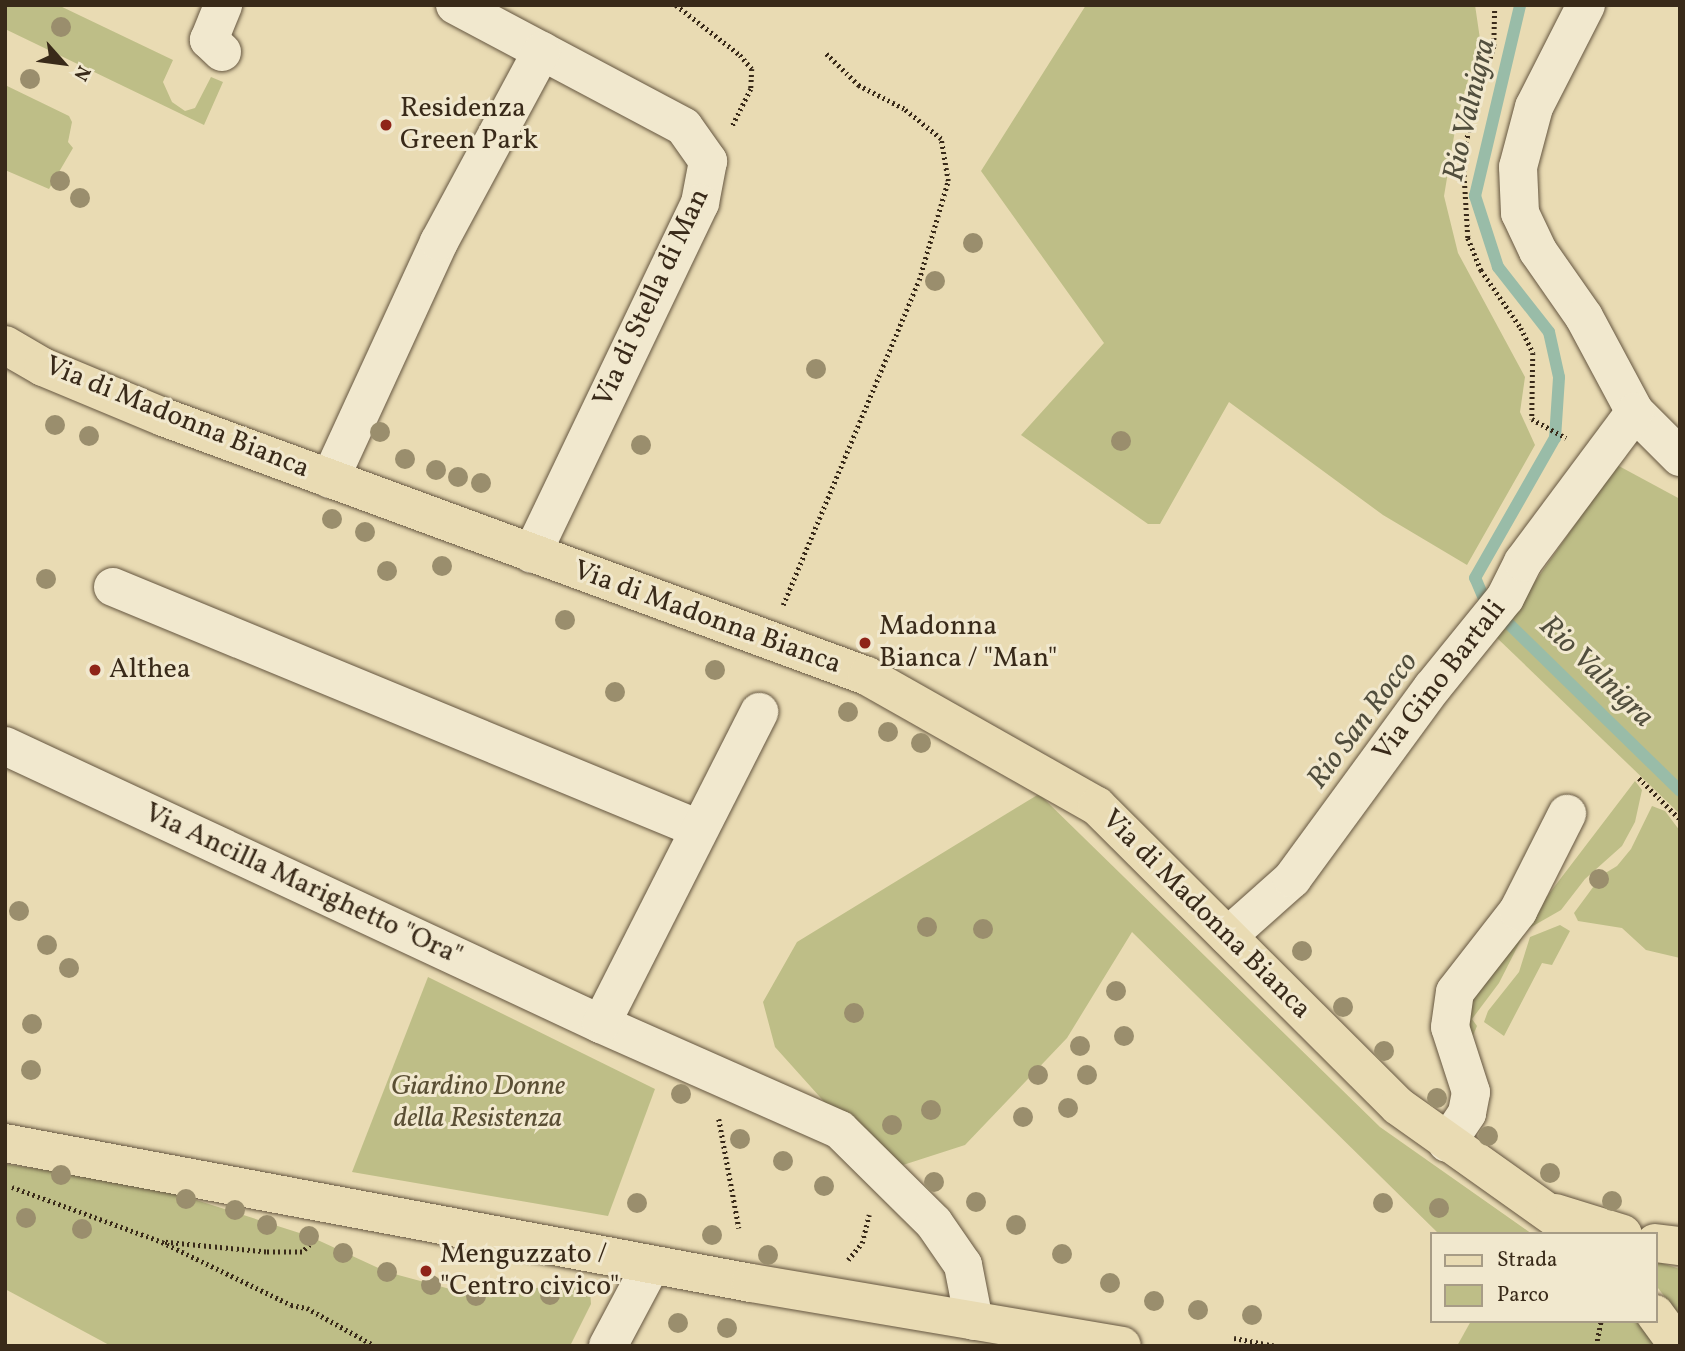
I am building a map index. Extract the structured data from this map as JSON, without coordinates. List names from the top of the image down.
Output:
{
  "streets": {
    "main road": ["Via di Madonna Bianca"],
    "street": ["Via di Stella di Man", "Via Gino Bartali", "Via Ancilla Marighetto \"Ora\""]
  },
  "crossings": [
    ["Via di Stella di Man", "Via di Madonna Bianca"],
    ["Via di Madonna Bianca", "Via Gino Bartali"]
  ],
  "water": ["Rio Valnigra", "Rio San Rocco"],
  "parks": ["Giardino Donne della Resistenza"],
  "places": [
    "Residenza Green Park",
    "Madonna Bianca / \"Man\"",
    "Althea",
    "Menguzzato / \"Centro civico\""
  ],
  "legend": ["Strada", "Parco"],
  "north": "bottom right"
}
